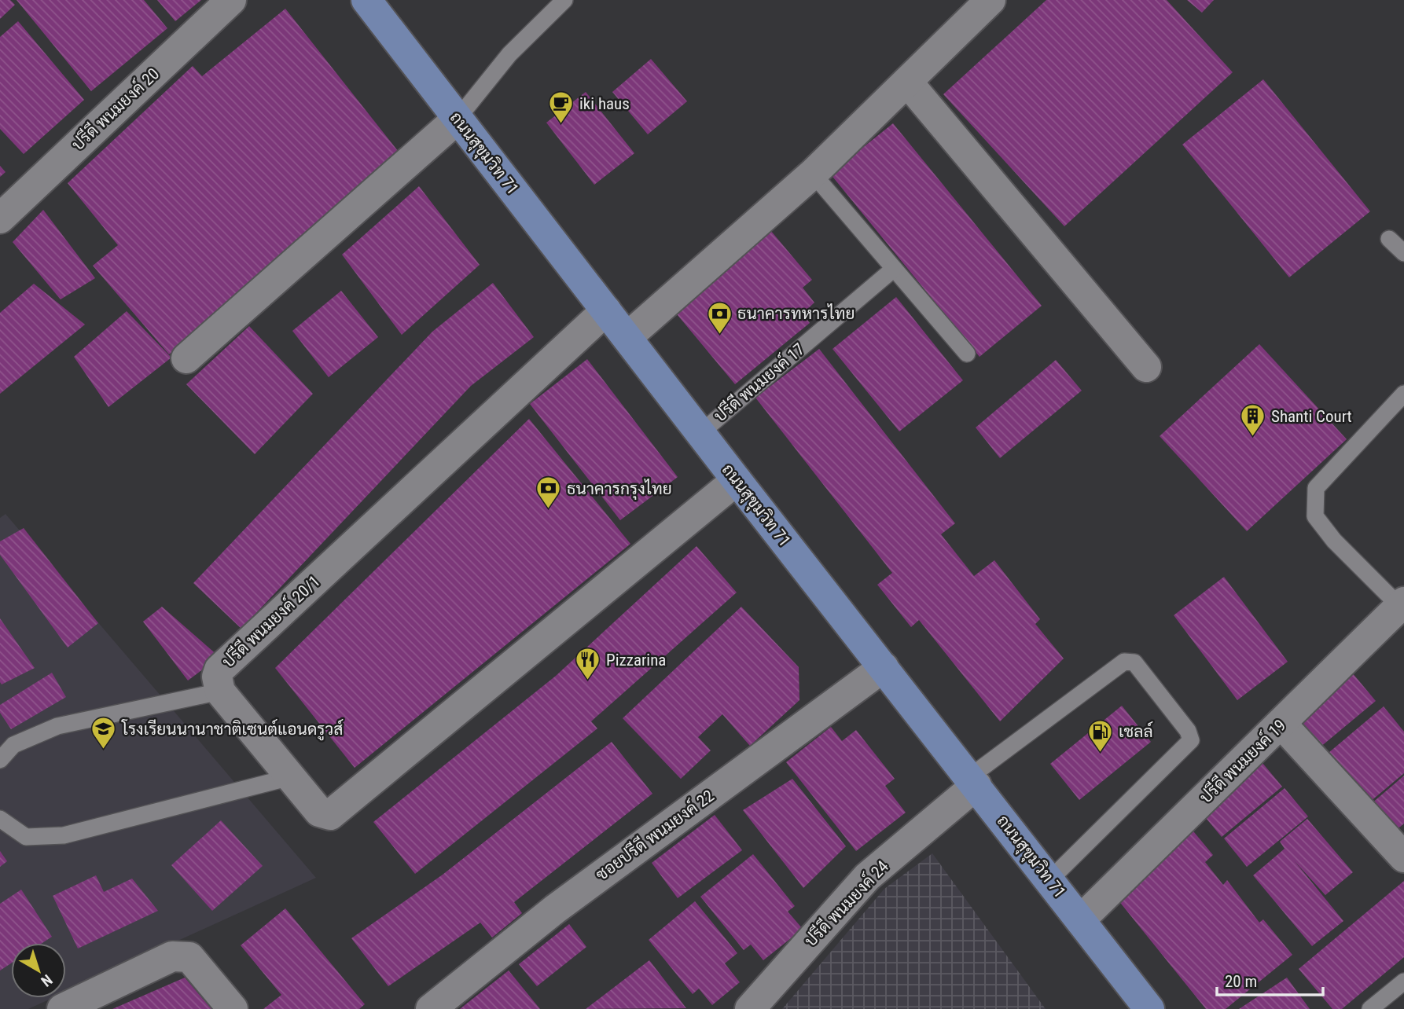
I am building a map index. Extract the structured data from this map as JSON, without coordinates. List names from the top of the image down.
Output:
{
  "streets": {
    "main road": ["ถนนสุขุมวิท 71"],
    "street": [
      "ปรีดี พนมยงค์ 20",
      "ปรีดี พนมยงค์ 20/1",
      "ปรีดี พนมยงค์ 19",
      "ซอยปรีดี พนมยงค์ 22",
      "ปรีดี พนมยงค์ 24"
    ],
    "lane": ["ปรีดี พนมยงค์ 17"]
  },
  "crossings": [
    ["ถนนสุขุมวิท 71", "ปรีดี พนมยงค์ 17"],
    ["ถนนสุขุมวิท 71", "ปรีดี พนมยงค์ 20/1"],
    ["ถนนสุขุมวิท 71", "ปรีดี พนมยงค์ 19"],
    ["ถนนสุขุมวิท 71", "ซอยปรีดี พนมยงค์ 22"],
    ["ถนนสุขุมวิท 71", "ปรีดี พนมยงค์ 24"]
  ],
  "places": {
    "cafe": ["iki haus"],
    "bank": ["ธนาคารทหารไทย", "ธนาคารกรุงไทย"],
    "building": ["Shanti Court"],
    "restaurant": ["Pizzarina"],
    "school or university": ["โรงเรียนนานาชาติเซนต์แอนดรูวส์"],
    "fuel station": ["เชลล์"]
  },
  "scale_bar": "20 m",
  "north": "bottom right"
}
